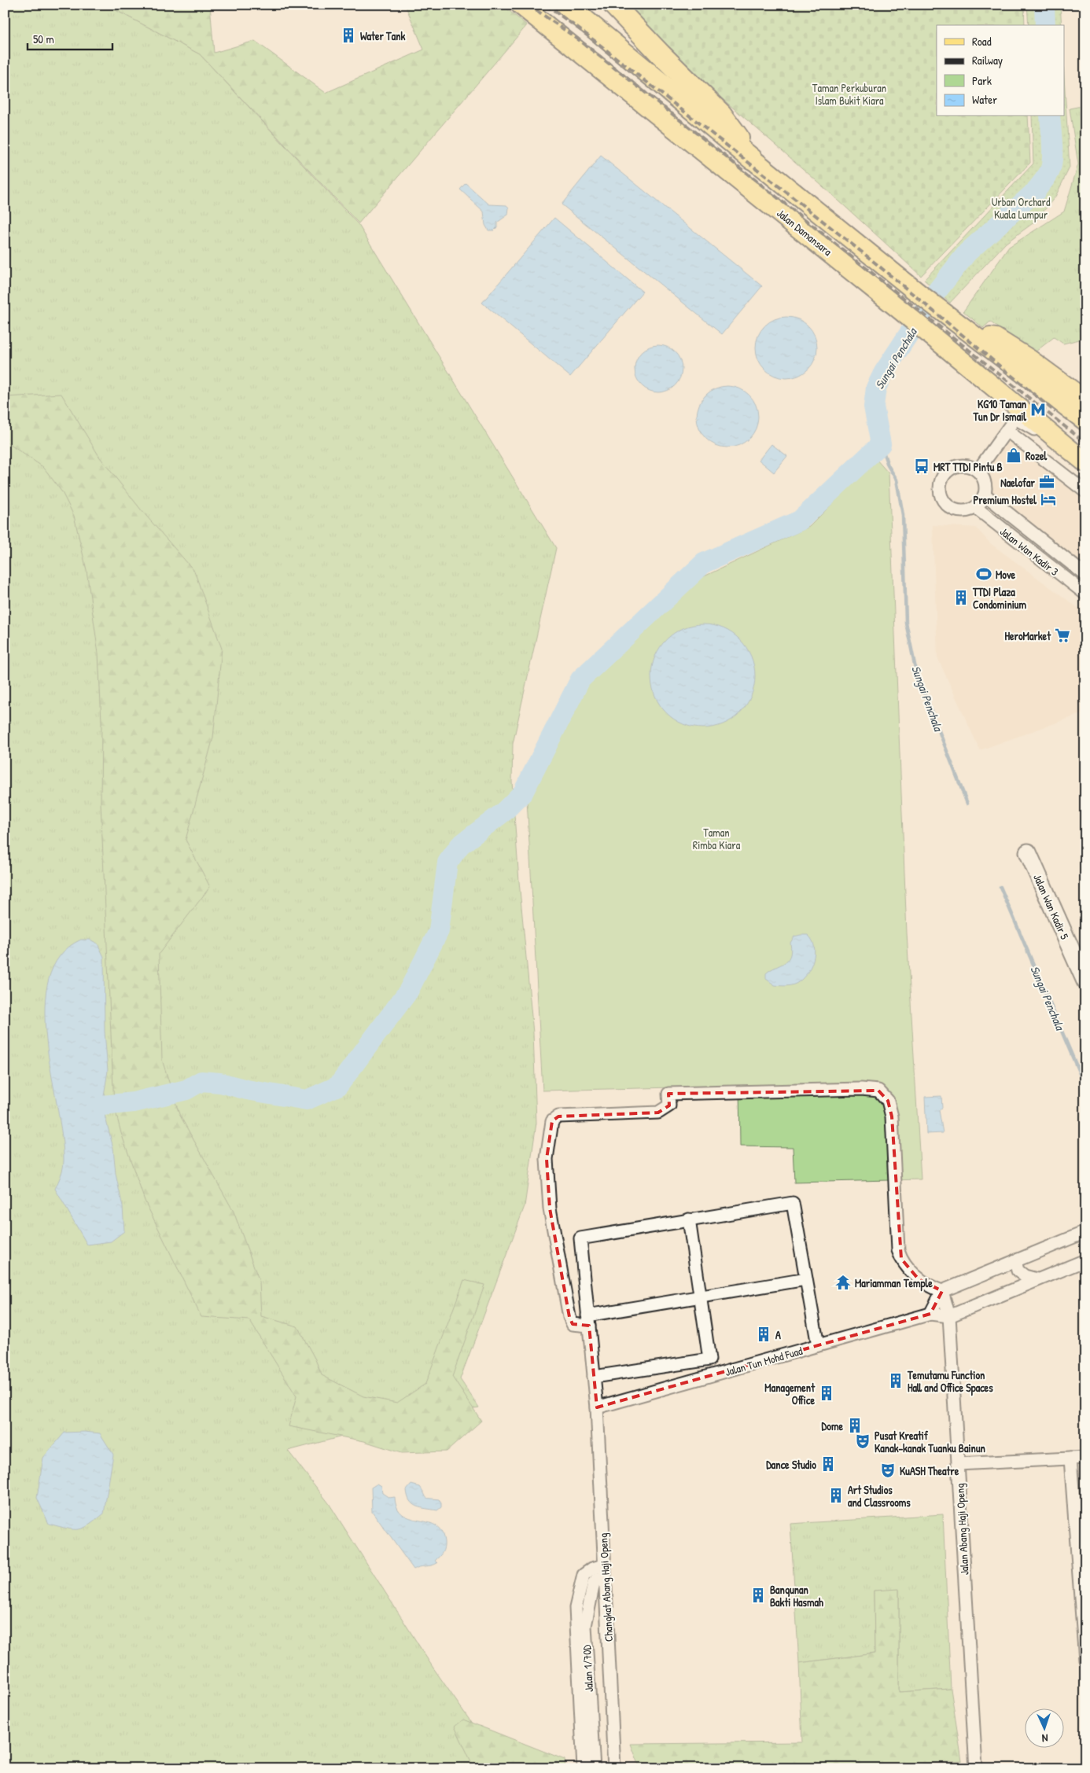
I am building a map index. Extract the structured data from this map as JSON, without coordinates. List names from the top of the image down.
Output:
{
  "streets": {
    "main road": ["Jalan Damansara"],
    "street": [
      "Jalan Wan Kadir 3",
      "Jalan Wan Kadir 5",
      "Jalan Tun Mohd Fuad",
      "Jalan Abang Haji Openg",
      "Changkat Abang Haji Openg",
      "Jalan 1/70D"
    ]
  },
  "crossings": [
    ["Jalan Tun Mohd Fuad", "Jalan Abang Haji Openg"],
    ["Jalan Tun Mohd Fuad", "Changkat Abang Haji Openg"],
    ["Changkat Abang Haji Openg", "Jalan 1/70D"]
  ],
  "water": ["Sungai Penchala"],
  "parks": ["Taman Perkuburan Islam Bukit Kiara", "Urban Orchard Kuala Lumpur", "Taman Rimba Kiara"],
  "places": {
    "building": [
      "Water Tank",
      "TTDI Plaza Condominium",
      "A",
      "Temutamu Function Hall and Office Spaces",
      "Management Office",
      "Dome",
      "Dance Studio",
      "Art Studios and Classrooms",
      "Bangunan Bakti Hasmah"
    ],
    "metro station": ["KG10 Taman Tun Dr Ismail"],
    "shop": ["Rozel"],
    "bus stop": ["MRT TTDI Pintu B"],
    "office": ["Naelofar"],
    "hotel": ["Premium Hostel"],
    "sports": ["Move"],
    "supermarket": ["HeroMarket"],
    "temple": ["Mariamman Temple"],
    "theatre": ["Pusat Kreatif Kanak-kanak Tuanku Bainun", "KuASH Theatre"]
  },
  "legend": [
    "Road",
    "Railway",
    "Park",
    "Water"
  ],
  "scale_bar": "50 m",
  "north": "bottom"
}
